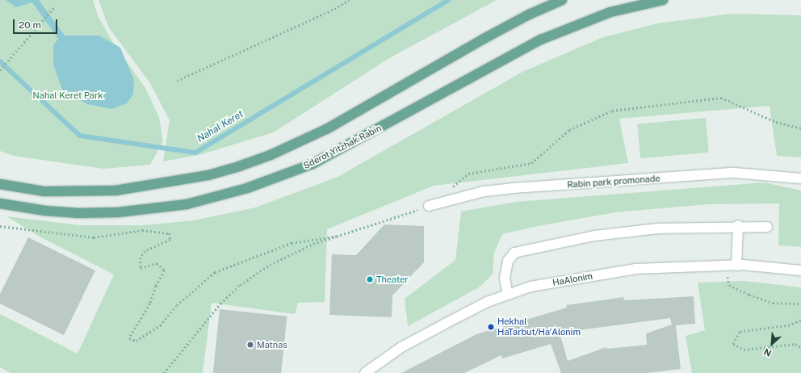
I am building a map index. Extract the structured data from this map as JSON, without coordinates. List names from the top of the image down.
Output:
{
  "streets": {
    "main road": ["Sderot Yitzhak Rabin"],
    "street": ["Rabin park promonade", "HaAlonim"]
  },
  "water": ["Nahal Keret"],
  "parks": ["Nahal Keret Park"],
  "places": ["Theater", "Hekhal HaTarbut/Ha'Alonim", "Matnas"],
  "scale_bar": "20 m",
  "north": "bottom left"
}
